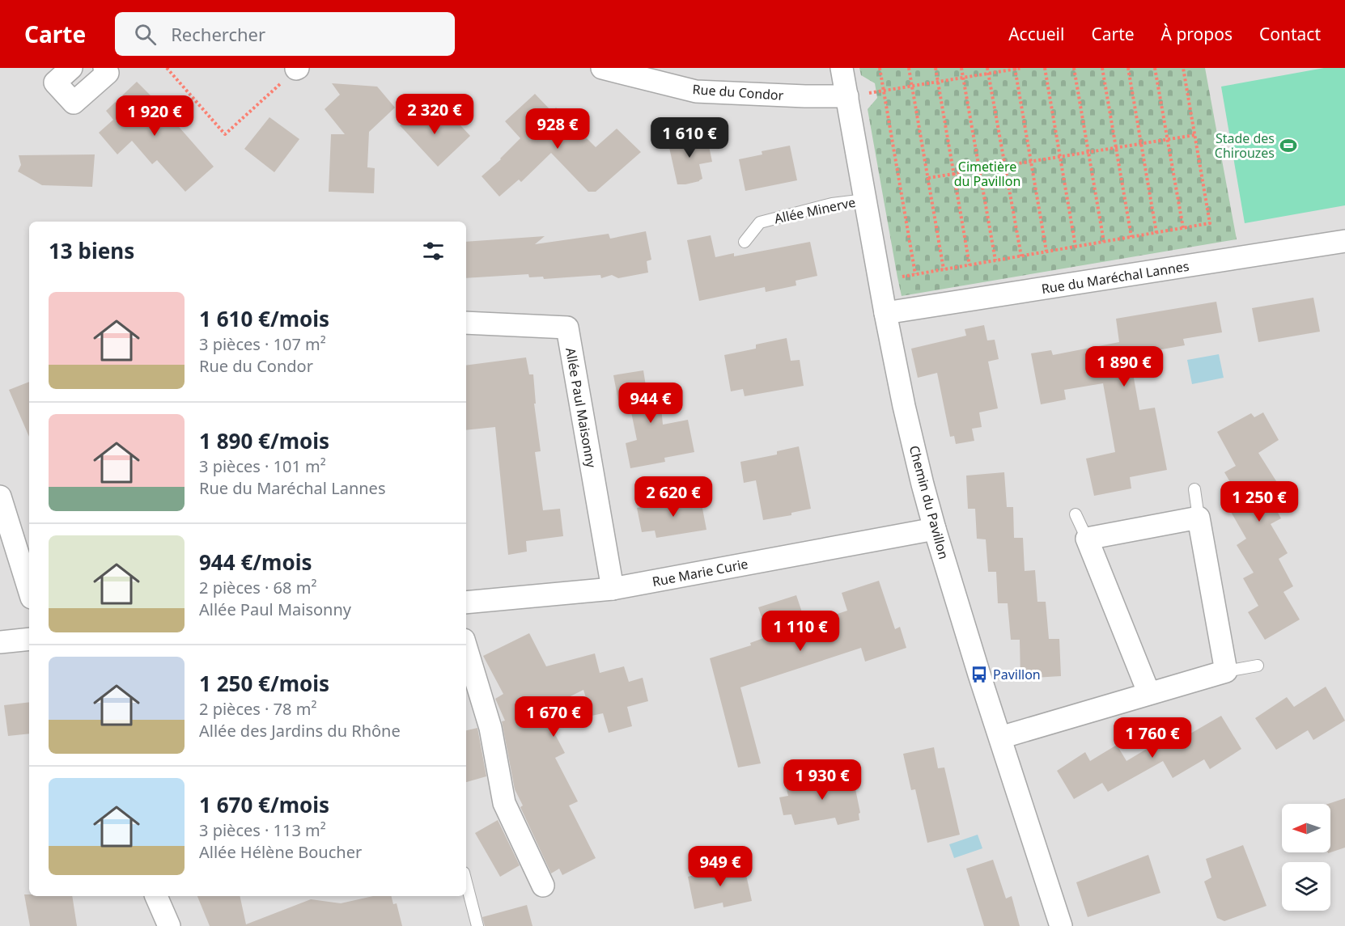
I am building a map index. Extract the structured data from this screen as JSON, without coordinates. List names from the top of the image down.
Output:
{
  "streets": {
    "street": [
      "Rue du Condor",
      "Rue du Maréchal Lannes",
      "Allée Paul Maisonny",
      "Chemin du Pavillon",
      "Rue Marie Curie"
    ],
    "lane": ["Allée Minerve"]
  },
  "crossings": [
    ["Rue du Condor", "Chemin du Pavillon"],
    ["Allée Minerve", "Chemin du Pavillon"],
    ["Rue du Maréchal Lannes", "Chemin du Pavillon"],
    ["Allée Paul Maisonny", "Rue Marie Curie"],
    ["Chemin du Pavillon", "Rue Marie Curie"]
  ],
  "parks": ["Cimetière du Pavillon"],
  "places": {
    "sports": ["Stade des Chirouzes"],
    "bus stop": ["Pavillon"]
  },
  "north": "left",
  "page": {
    "header": "Carte",
    "search": "Rechercher",
    "nav": [
      "Accueil",
      "Carte",
      "À propos",
      "Contact"
    ],
    "price": [
      "2 320 €",
      "1 920 €",
      "928 €",
      "1 610 €",
      "1 890 €",
      "944 €",
      "2 620 €",
      "1 250 €",
      "1 110 €",
      "1 670 €",
      "1 760 €",
      "1 930 €",
      "949 €"
    ],
    "heading": "13 biens",
    "list": [
      {
        "name": "1 610 €/mois",
        "note": "3 pièces · 107 m² · Rue du Condor"
      },
      {
        "name": "1 890 €/mois",
        "note": "3 pièces · 101 m² · Rue du Maréchal Lannes"
      },
      {
        "name": "944 €/mois",
        "note": "2 pièces · 68 m² · Allée Paul Maisonny"
      },
      {
        "name": "1 250 €/mois",
        "note": "2 pièces · 78 m² · Allée des Jardins du Rhône"
      },
      {
        "name": "1 670 €/mois",
        "note": "3 pièces · 113 m² · Allée Hélène Boucher"
      }
    ]
  }
}
